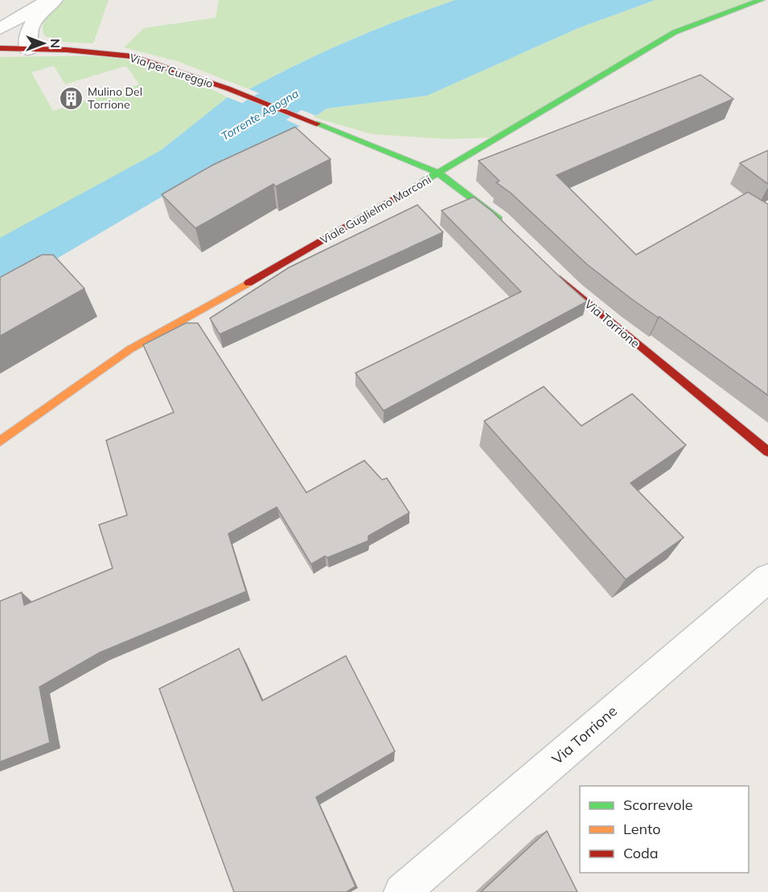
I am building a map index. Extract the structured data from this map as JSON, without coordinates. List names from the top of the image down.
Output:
{
  "streets": {
    "main road": ["Via per Cureggio", "Viale Guglielmo Marconi", "Via Torrione"]
  },
  "crossings": [
    ["Via per Cureggio", "Viale Guglielmo Marconi"]
  ],
  "water": ["Torrente Agogna"],
  "places": {
    "building": ["Mulino Del Torrione"]
  },
  "legend": ["Scorrevole", "Lento", "Coda"],
  "north": "right"
}
